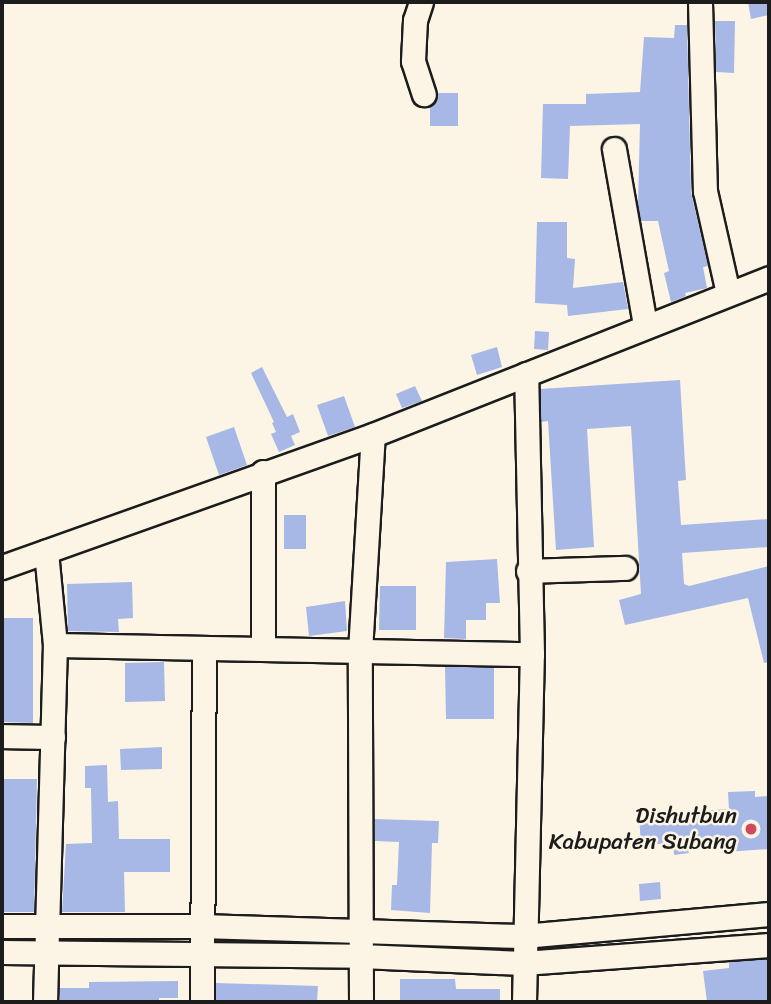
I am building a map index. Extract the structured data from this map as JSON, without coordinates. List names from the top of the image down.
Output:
{
  "places": ["Dishutbun Kabupaten Subang"]
}
